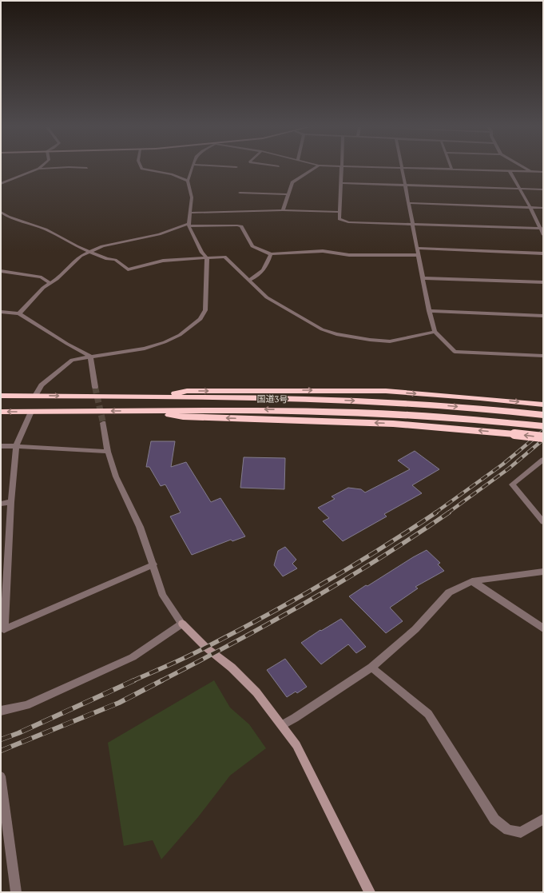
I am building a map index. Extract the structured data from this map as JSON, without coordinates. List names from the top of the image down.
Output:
{
  "streets": {
    "highway": ["国道3号"]
  }
}
